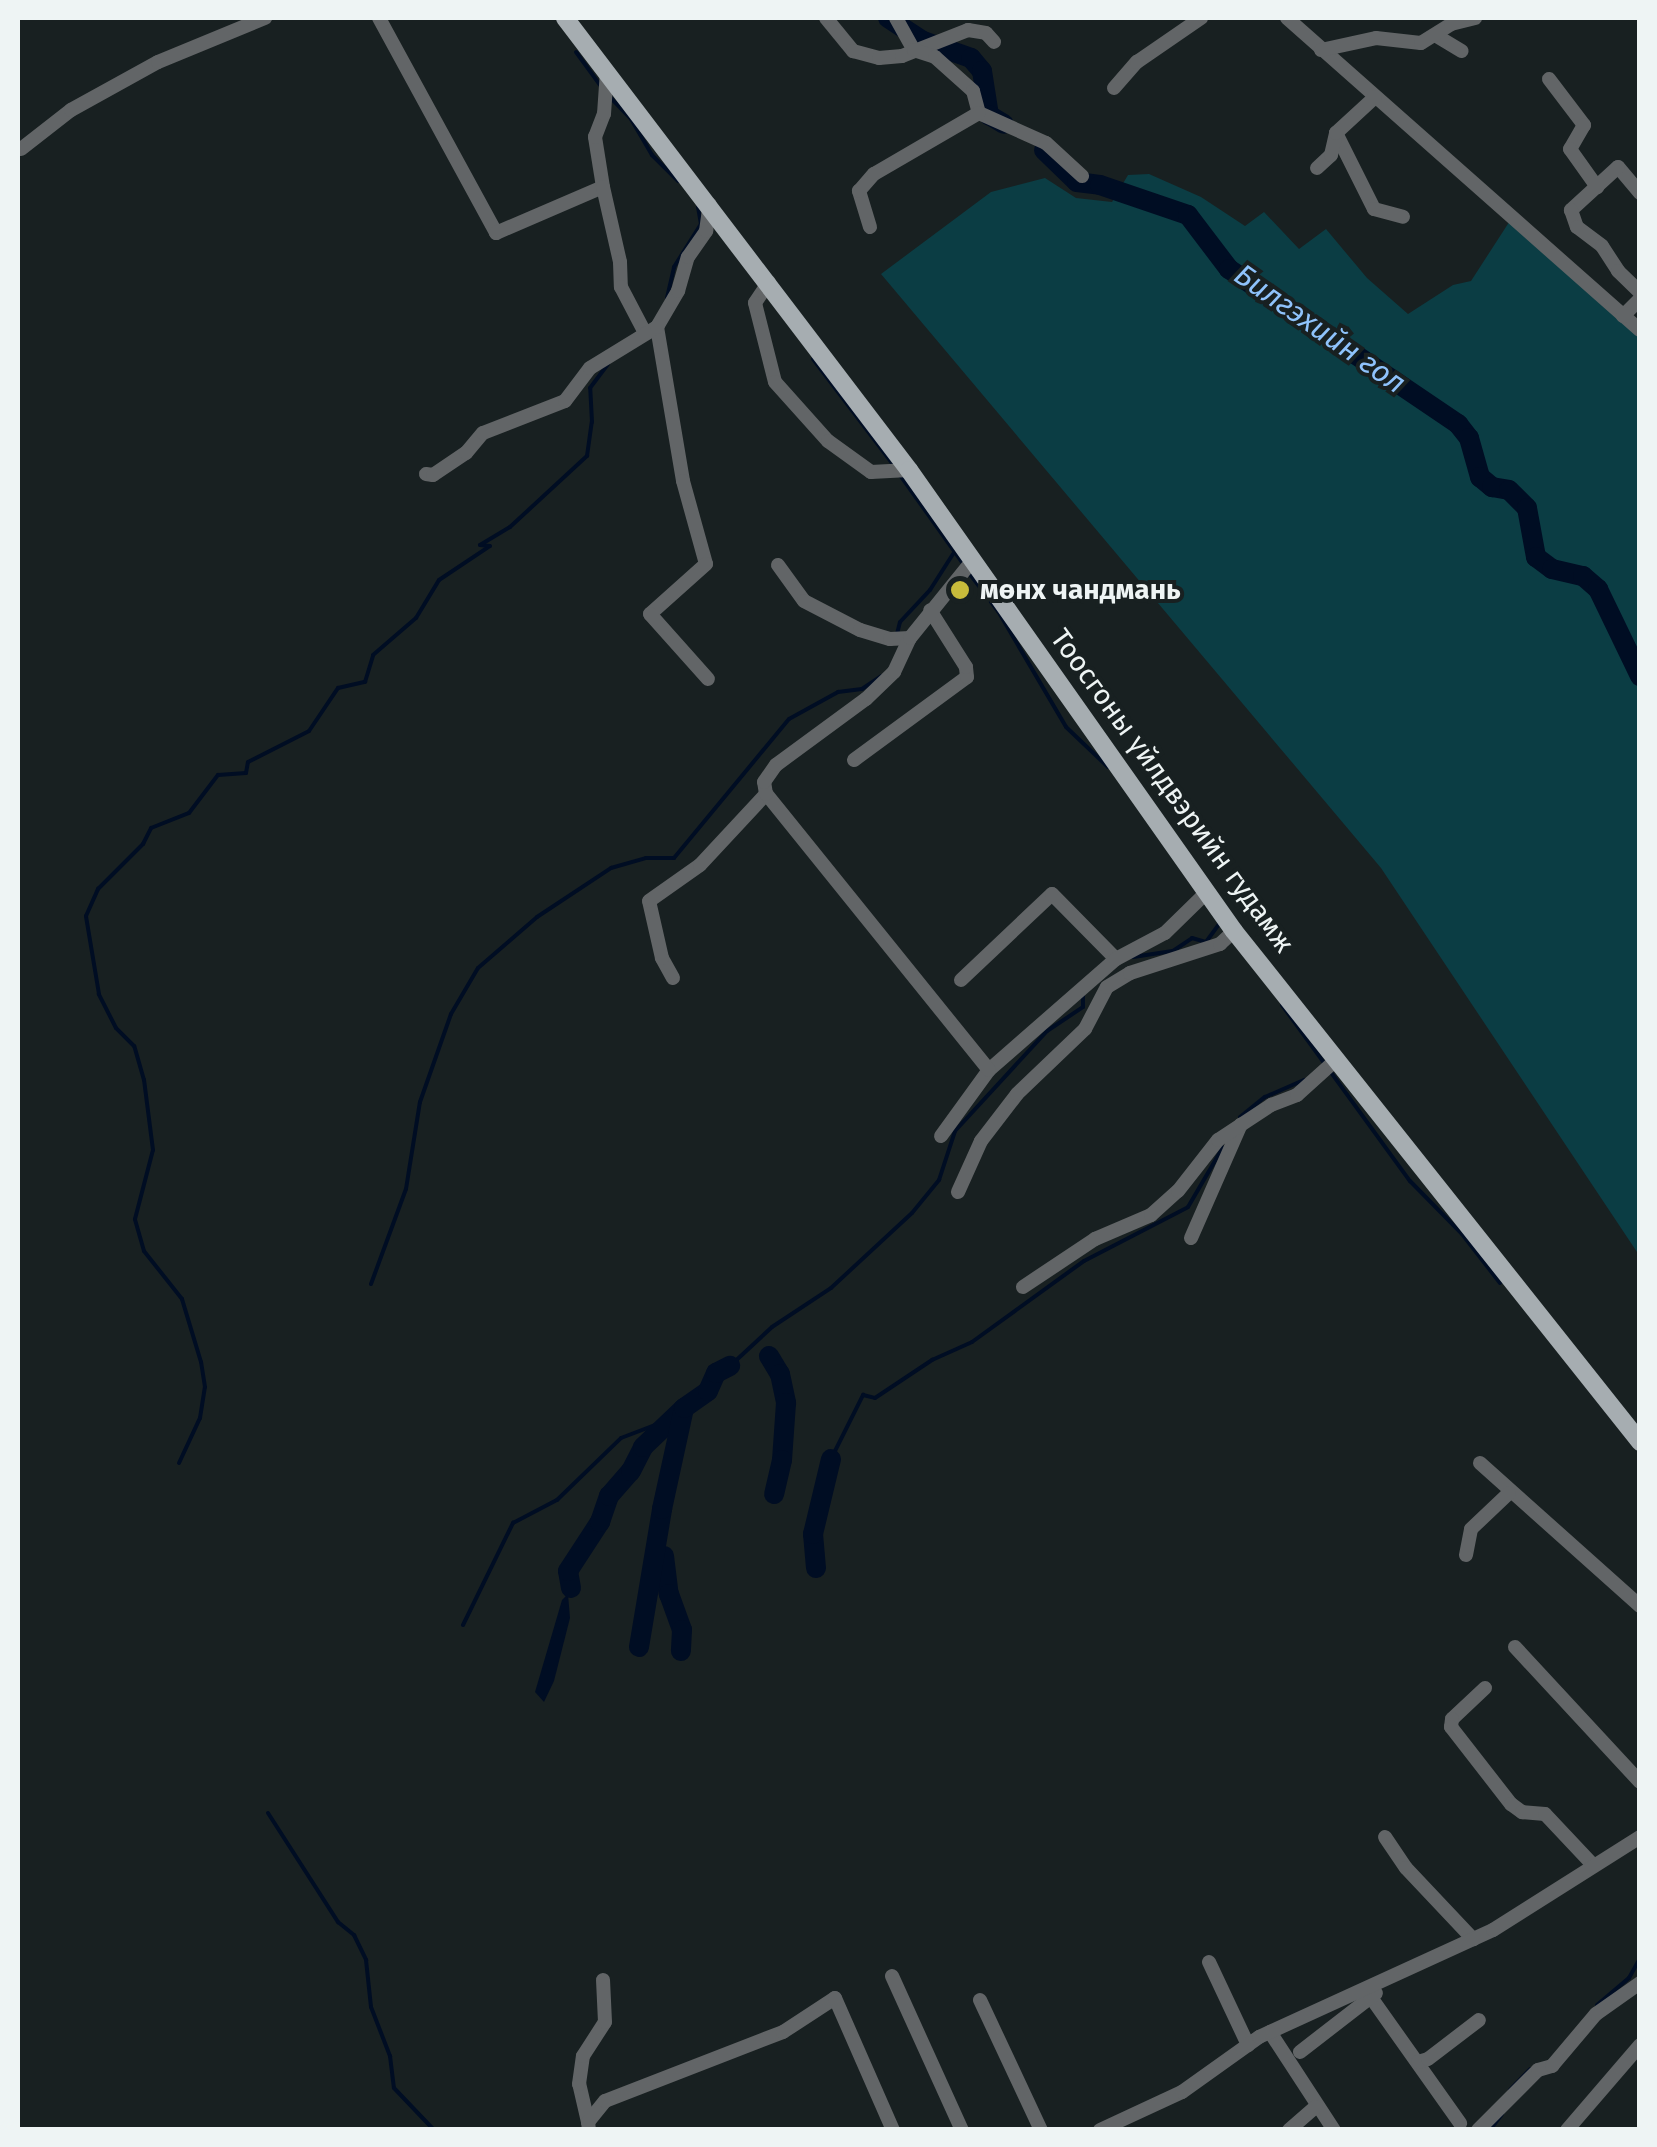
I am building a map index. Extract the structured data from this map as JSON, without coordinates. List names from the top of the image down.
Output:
{
  "streets": {
    "main road": ["Тоосгоны үйлдвэрийн гудамж"]
  },
  "water": ["Билгэхийн гол"],
  "places": ["мөнх чандмань"]
}
